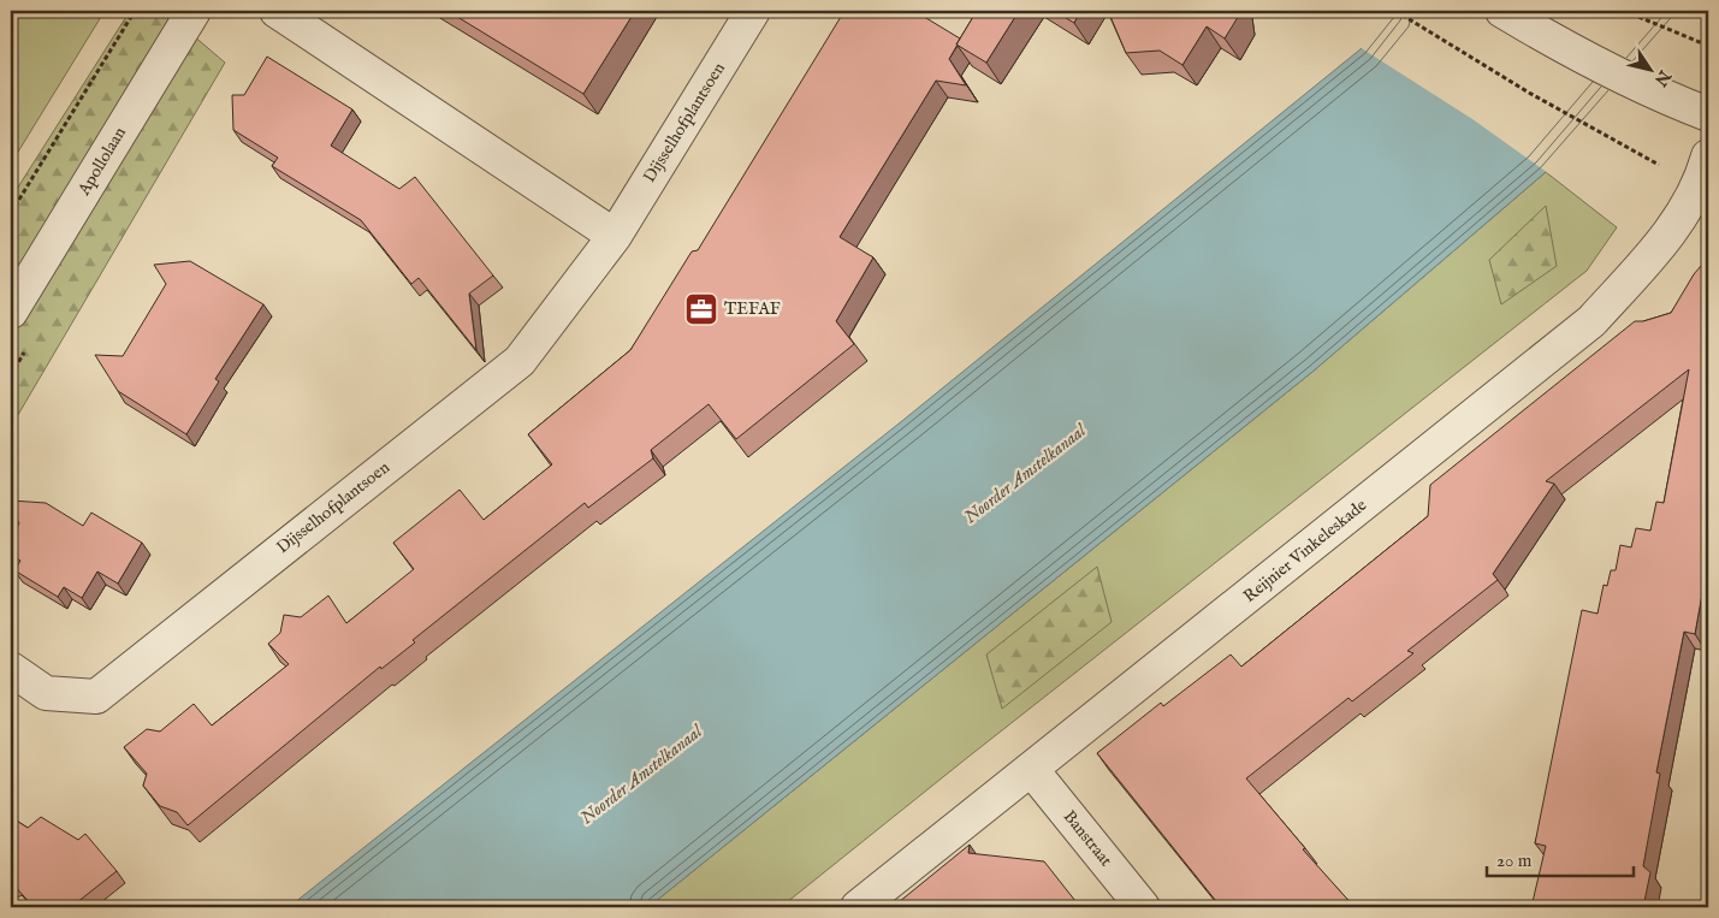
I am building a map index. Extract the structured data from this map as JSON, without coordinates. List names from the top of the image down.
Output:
{
  "streets": {
    "street": [
      "Dijsselhofplantsoen",
      "Apollolaan",
      "Reijnier Vinkeleskade",
      "Banstraat"
    ]
  },
  "crossings": [
    ["Reijnier Vinkeleskade", "Banstraat"]
  ],
  "water": ["Noorder Amstelkanaal"],
  "places": {
    "office": ["TEFAF"]
  },
  "scale_bar": "20 m",
  "north": "bottom right"
}
